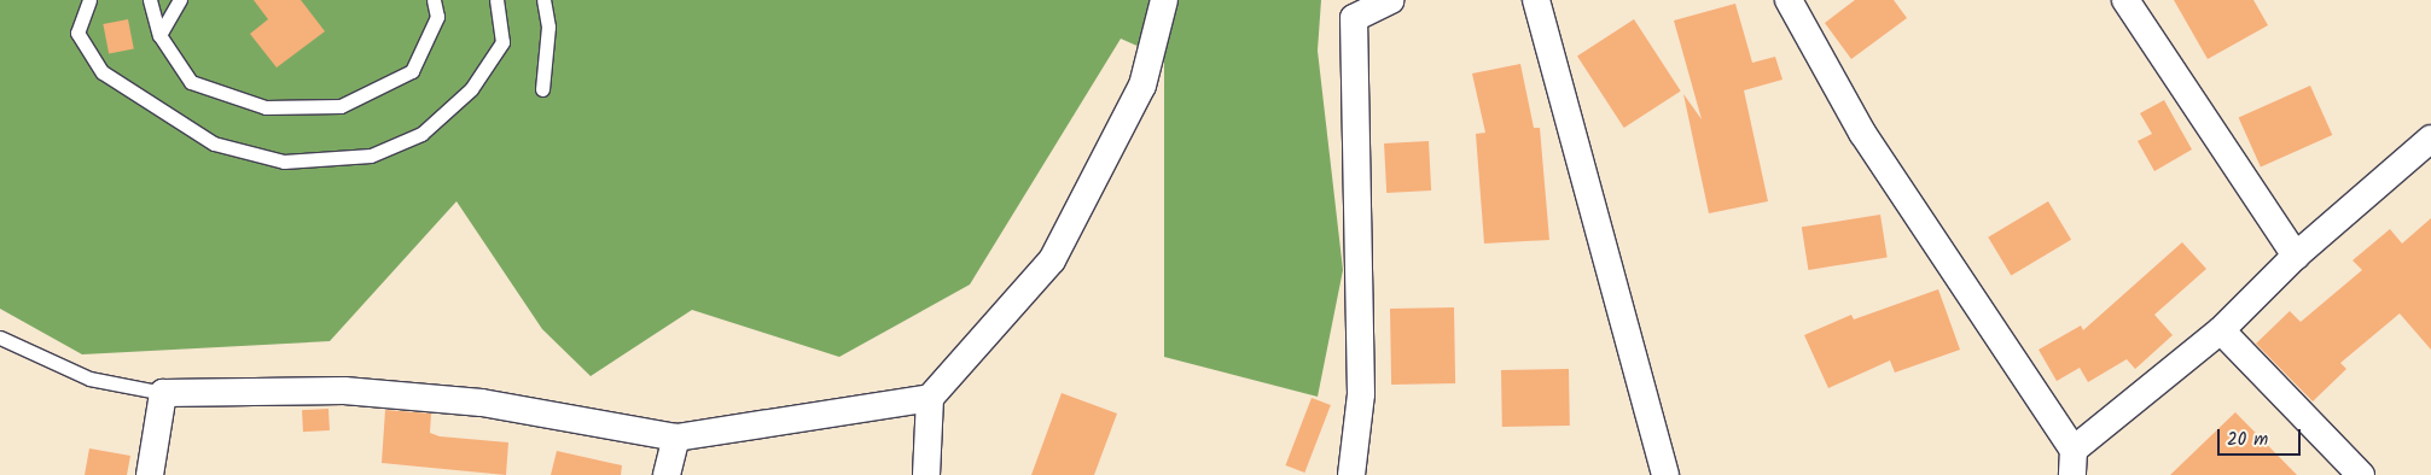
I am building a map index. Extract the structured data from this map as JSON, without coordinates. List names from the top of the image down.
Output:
{
  "scale_bar": "20 m"
}
